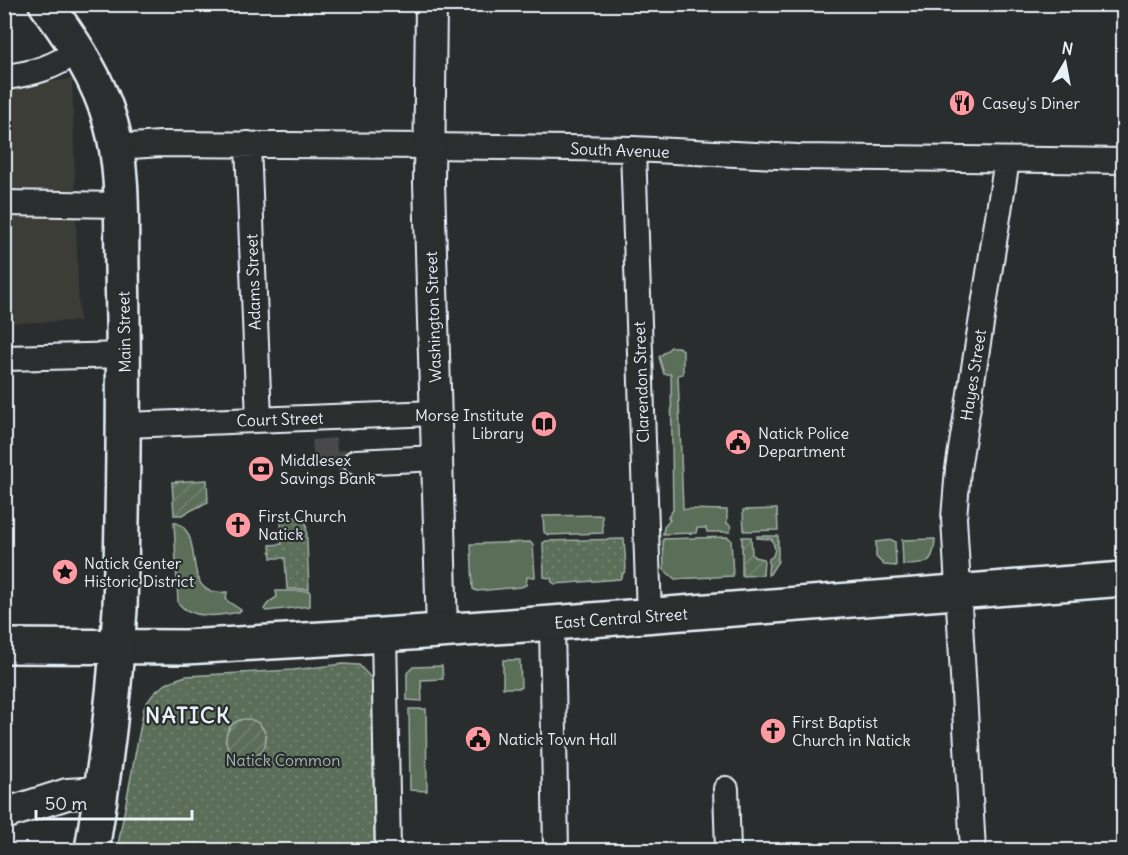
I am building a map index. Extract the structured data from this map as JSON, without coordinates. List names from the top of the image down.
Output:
{
  "streets": {
    "main road": ["Main Street", "East Central Street"],
    "street": [
      "South Avenue",
      "Adams Street",
      "Washington Street",
      "Hayes Street",
      "Clarendon Street",
      "Court Street"
    ]
  },
  "crossings": [
    ["South Avenue", "Adams Street"],
    ["South Avenue", "Washington Street"],
    ["South Avenue", "Main Street"],
    ["South Avenue", "Hayes Street"],
    ["South Avenue", "Clarendon Street"],
    ["Adams Street", "Court Street"],
    ["Washington Street", "Court Street"],
    ["Washington Street", "East Central Street"],
    ["Main Street", "Court Street"],
    ["Main Street", "East Central Street"],
    ["Hayes Street", "East Central Street"],
    ["Clarendon Street", "East Central Street"]
  ],
  "districts": ["NATICK"],
  "parks": ["Natick Common"],
  "places": {
    "restaurant": ["Casey's Diner"],
    "library": ["Morse Institute Library"],
    "public building": ["Natick Police Department", "Natick Town Hall"],
    "bank": ["Middlesex Savings Bank"],
    "church": ["First Church Natick", "First Baptist Church in Natick"],
    "place": ["Natick Center Historic District"]
  },
  "scale_bar": "50 m",
  "north": "top"
}
